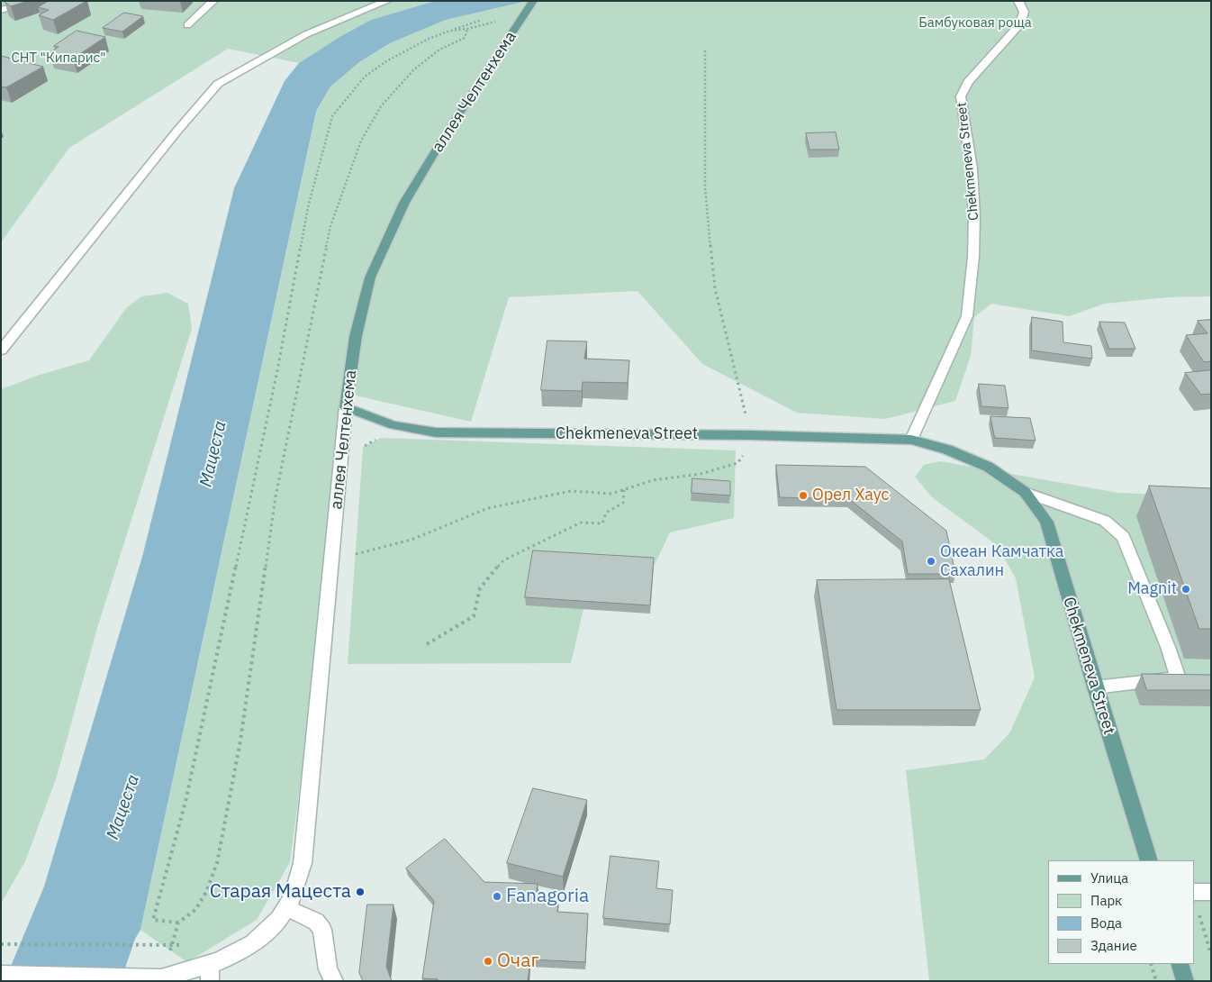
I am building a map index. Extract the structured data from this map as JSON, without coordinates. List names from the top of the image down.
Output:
{
  "streets": {
    "main road": ["аллея Челтенхема", "Chekmeneva Street"]
  },
  "crossings": [
    ["аллея Челтенхема", "Chekmeneva Street"]
  ],
  "water": ["Мацеста"],
  "parks": ["Бамбуковая роща", "СНТ \"Кипарис\""],
  "places": [
    "Орел Хаус",
    "Океан Камчатка Сахалин",
    "Magnit",
    "Старая Мацеста",
    "Fanagoria",
    "Очаг"
  ],
  "legend": [
    "Улица",
    "Парк",
    "Вода",
    "Здание"
  ]
}
